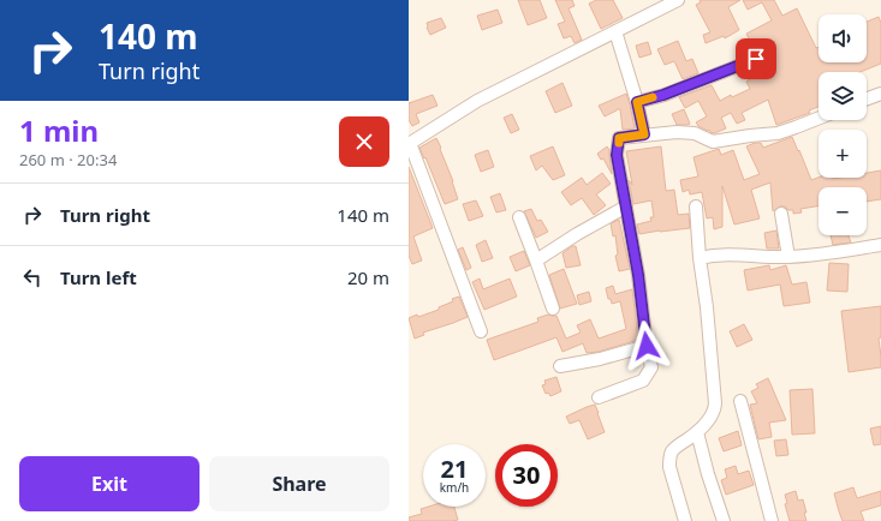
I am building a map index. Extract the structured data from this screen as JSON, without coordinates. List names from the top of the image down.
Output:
{
  "page": {
    "turn": ["140 m", "Turn right"],
    "map_buttons": ["+", "−"],
    "heading": ["1 min", "260 m · 20:34"],
    "list": [
      {
        "name": "Turn right",
        "value": "140 m"
      },
      {
        "name": "Turn left",
        "value": "20 m"
      }
    ],
    "speed": "21 km/h",
    "limit": "30",
    "buttons": ["Exit", "Share"]
  }
}
